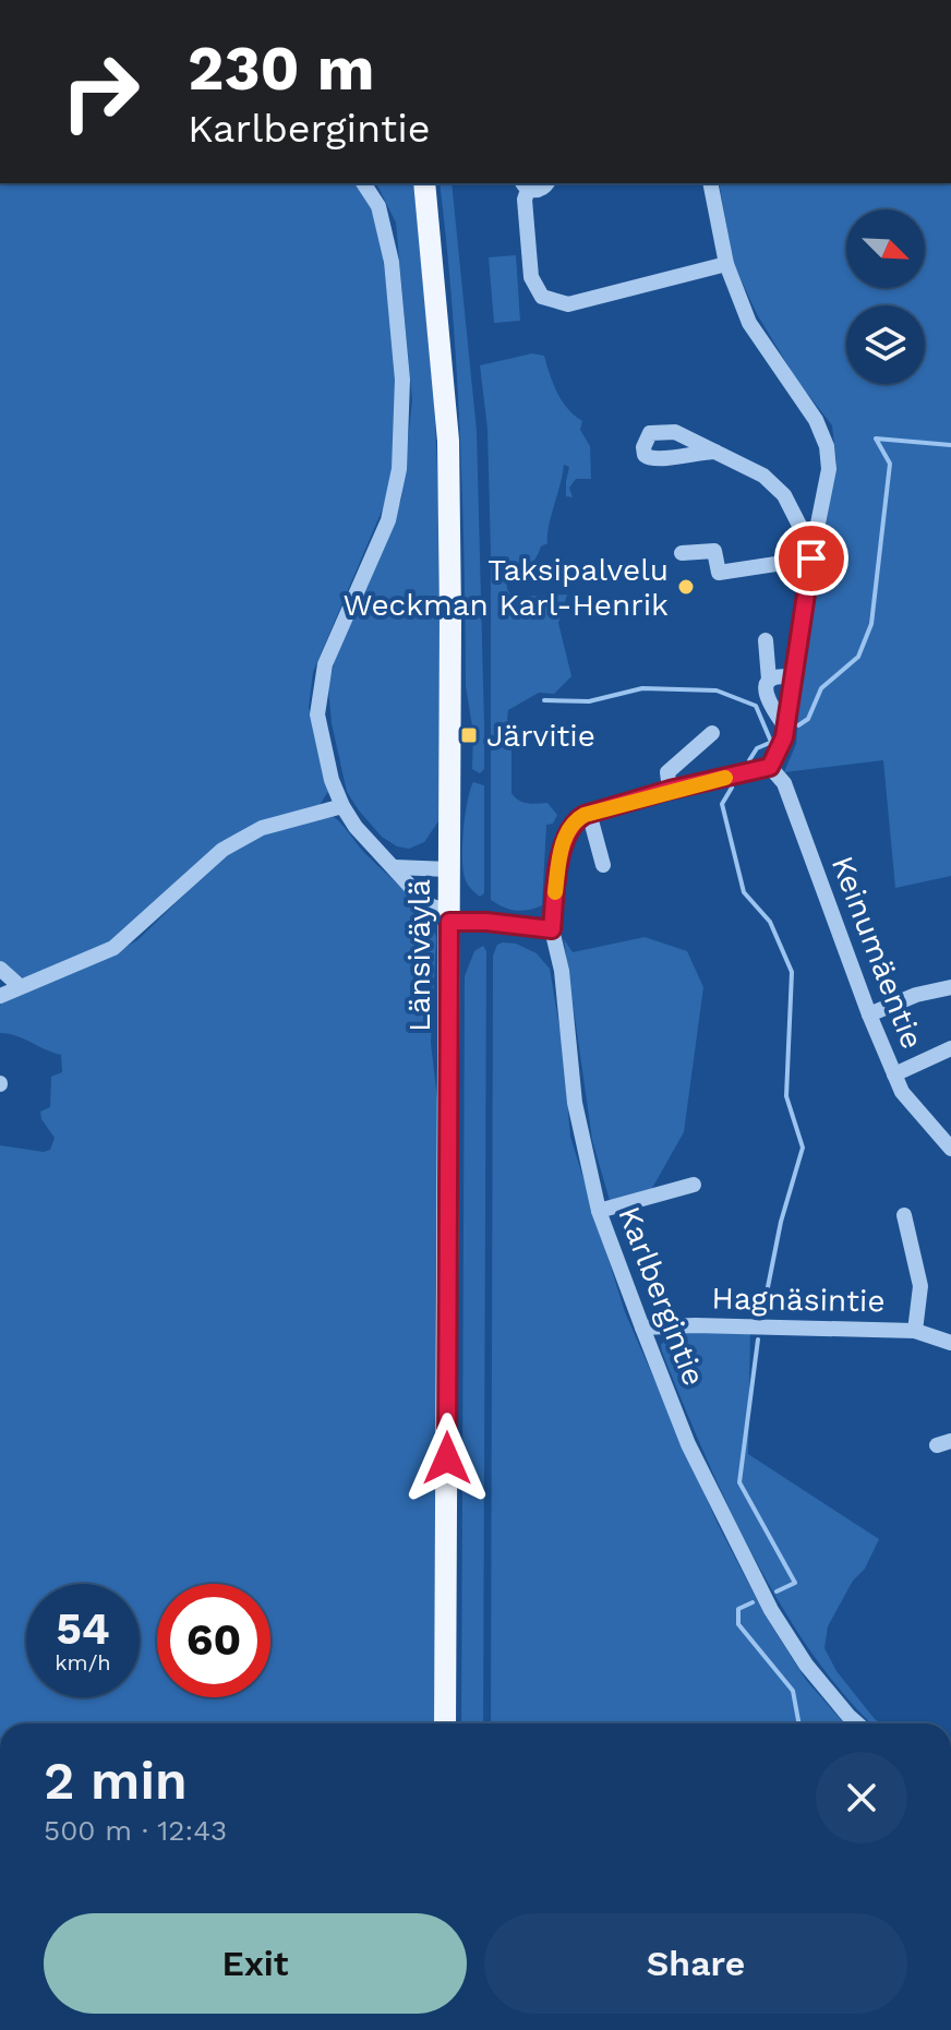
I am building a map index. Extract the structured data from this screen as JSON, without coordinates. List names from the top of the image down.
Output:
{
  "streets": {
    "main road": ["Länsiväylä"],
    "street": ["Keinumäentie", "Karlbergintie", "Hagnäsintie"]
  },
  "crossings": [
    ["Karlbergintie", "Hagnäsintie"]
  ],
  "places": {
    "other": ["Taksipalvelu Weckman Karl-Henrik"],
    "transit": ["Järvitie"]
  },
  "north": "bottom right",
  "page": {
    "turn": ["230 m", "Karlbergintie"],
    "speed": "54 km/h",
    "limit": "60",
    "heading": ["2 min", "500 m · 12:43"],
    "buttons": ["Exit", "Share"]
  }
}
